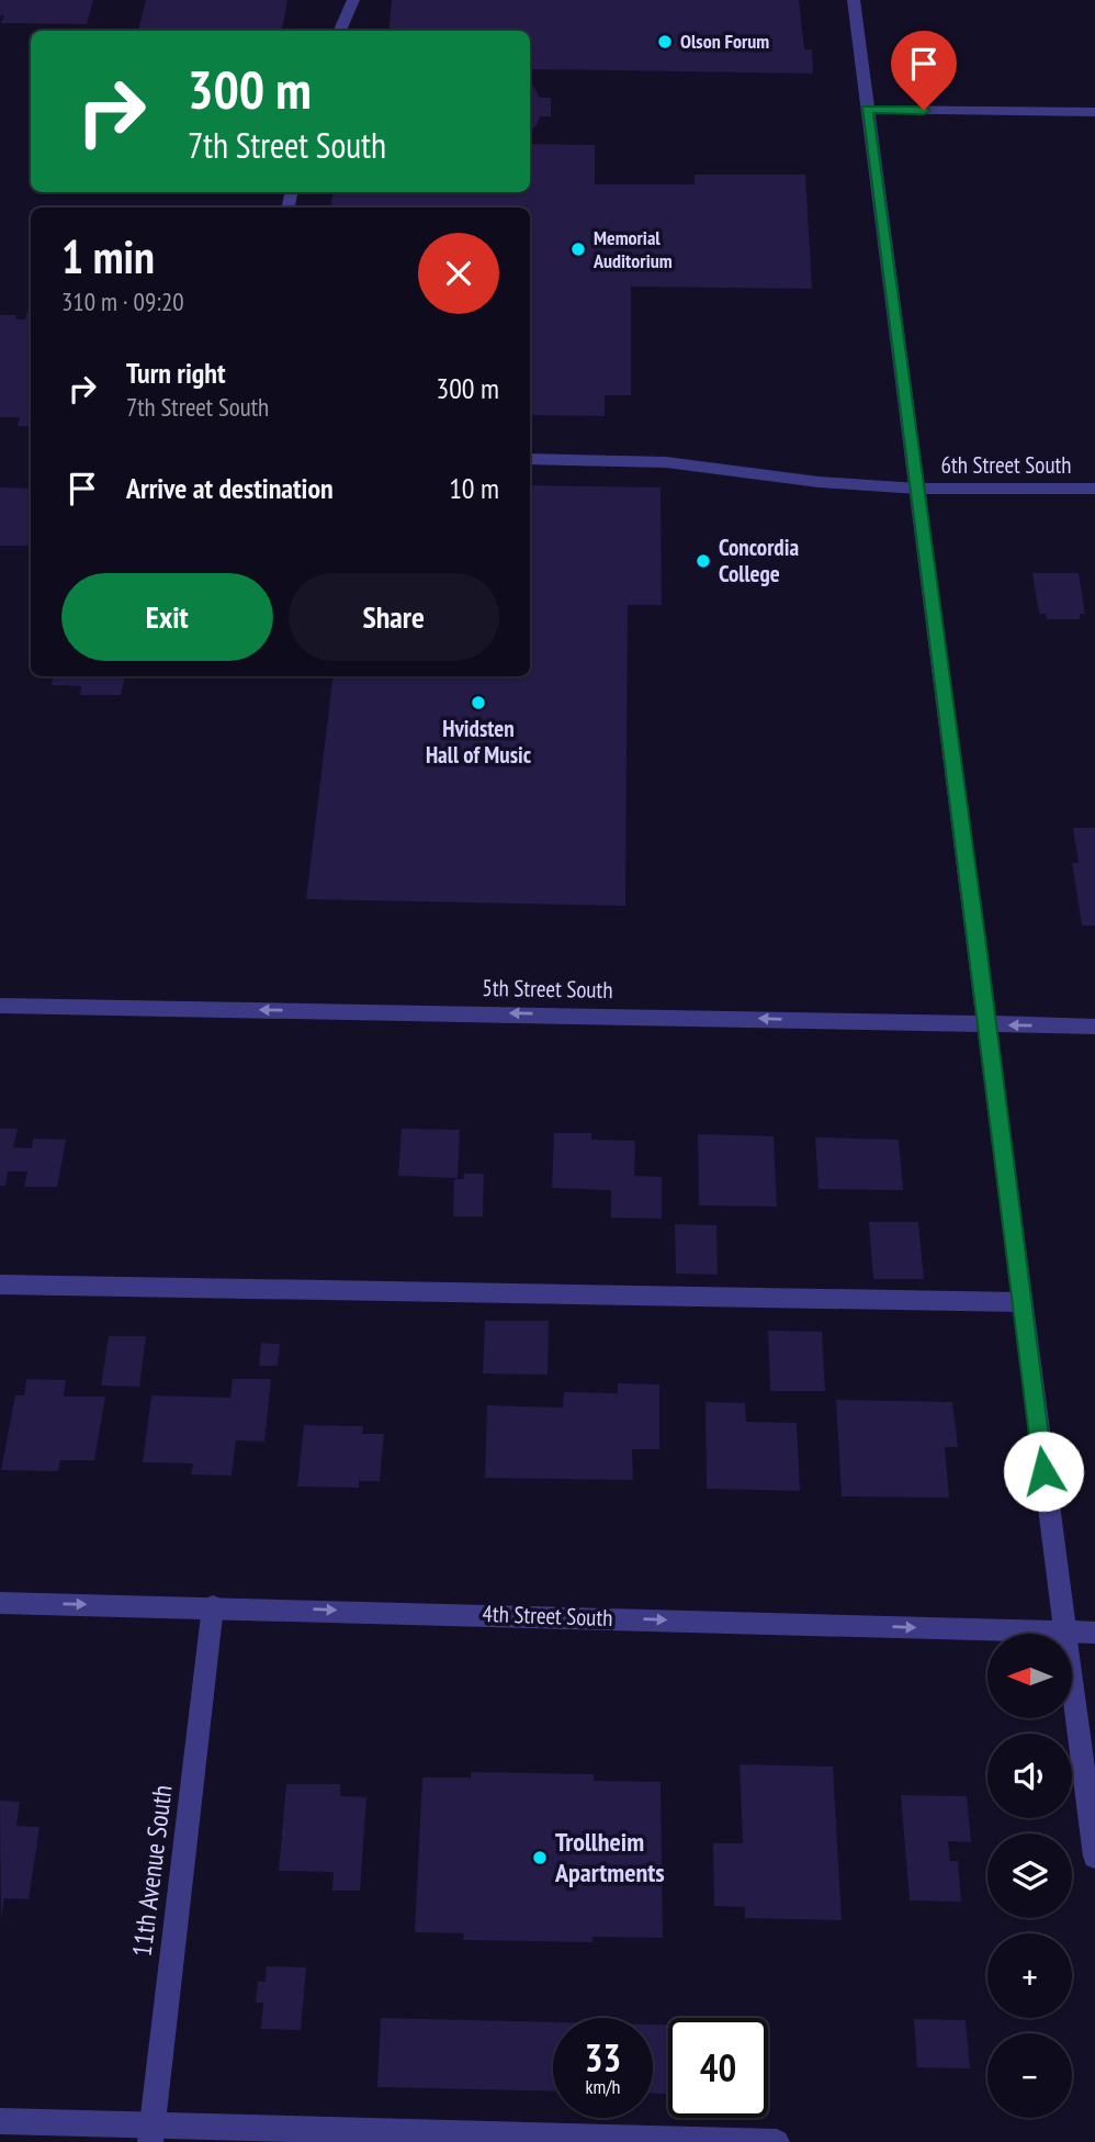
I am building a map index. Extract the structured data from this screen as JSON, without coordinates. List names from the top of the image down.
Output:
{
  "streets": {
    "street": [
      "6th Street South",
      "5th Street South",
      "4th Street South",
      "11th Avenue South"
    ]
  },
  "crossings": [
    ["4th Street South", "11th Avenue South"]
  ],
  "one_way": ["5th Street South", "4th Street South"],
  "places": [
    "Olson Forum",
    "Memorial Auditorium",
    "Concordia College",
    "Hvidsten Hall of Music",
    "Trollheim Apartments"
  ],
  "north": "left",
  "page": {
    "turn": ["300 m", "7th Street South"],
    "heading": ["1 min", "310 m · 09:20"],
    "list": [
      {
        "name": "Turn right",
        "note": "7th Street South",
        "value": "300 m"
      },
      {
        "name": "Arrive at destination",
        "value": "10 m"
      }
    ],
    "buttons": ["Exit", "Share"],
    "map_buttons": ["+", "−"],
    "speed": "33 km/h",
    "limit": "40"
  }
}
